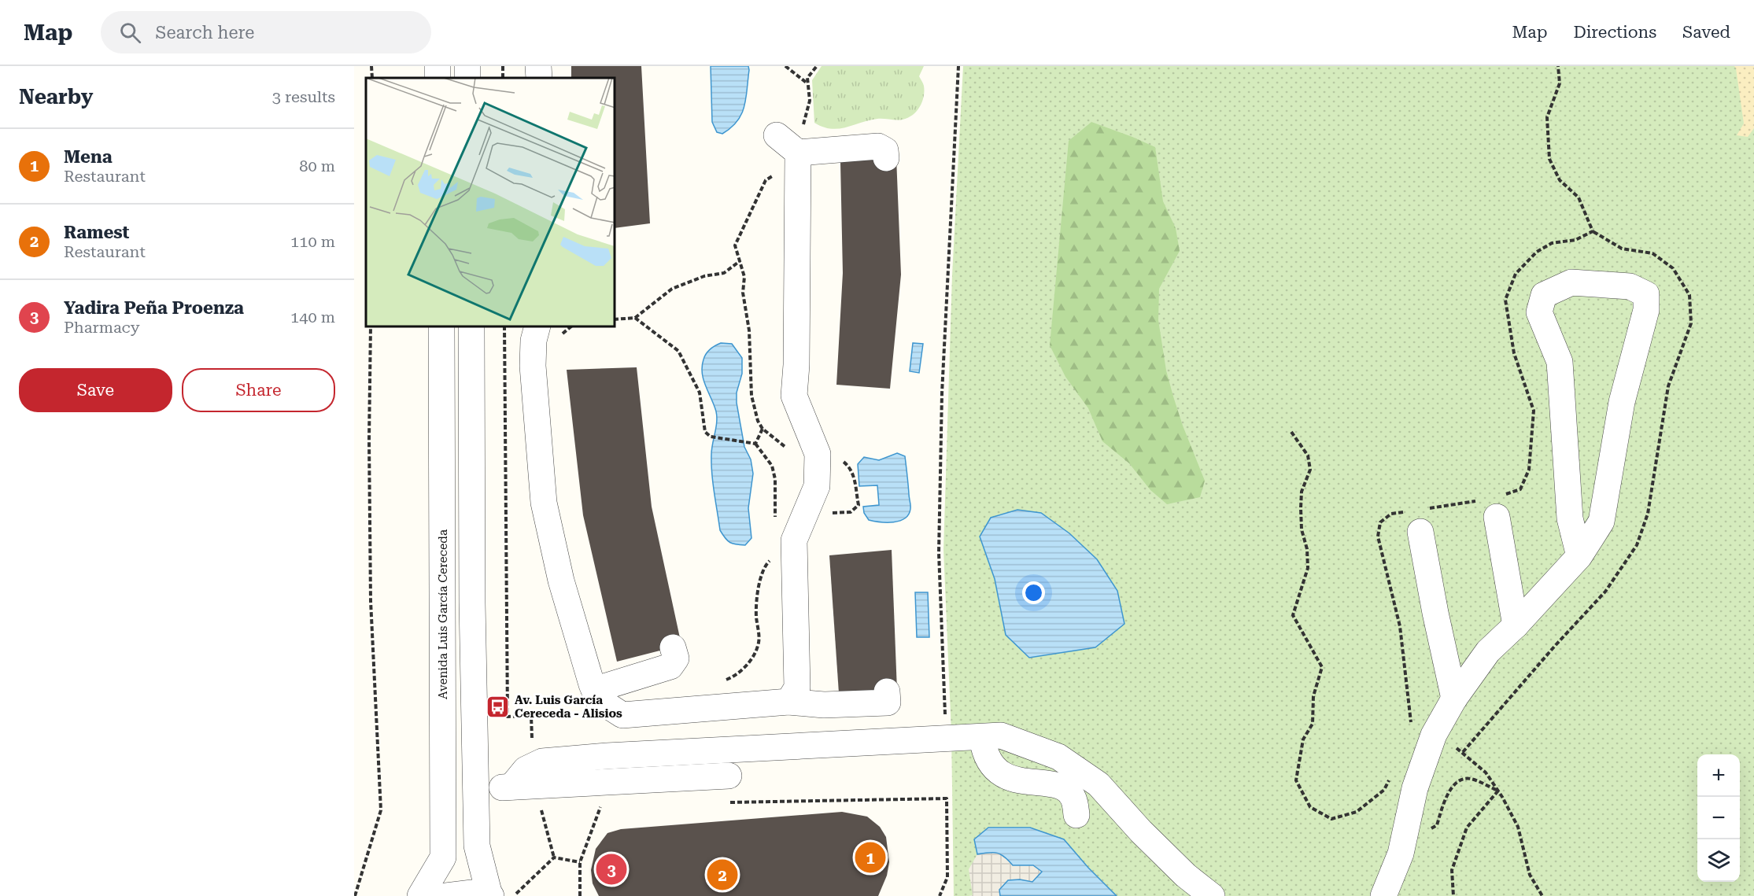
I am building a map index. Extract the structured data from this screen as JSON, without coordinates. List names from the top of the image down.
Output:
{
  "streets": {
    "street": ["Avenida Luis García Cereceda"]
  },
  "places": {
    "bus stop": ["Av. Luis García Cereceda - Alisios"]
  },
  "page": {
    "header": "Map",
    "search": "Search here",
    "nav": ["Map", "Directions", "Saved"],
    "heading": ["Nearby", "3 results"],
    "list": [
      {
        "mark": "1",
        "name": "Mena",
        "note": "Restaurant",
        "value": "80 m"
      },
      {
        "mark": "2",
        "name": "Ramest",
        "note": "Restaurant",
        "value": "110 m"
      },
      {
        "mark": "3",
        "name": "Yadira Peña Proenza",
        "note": "Pharmacy",
        "value": "140 m"
      }
    ],
    "buttons": ["Save", "Share"],
    "map_buttons": ["+", "−"],
    "pins": ["1", "3", "2"]
  }
}
